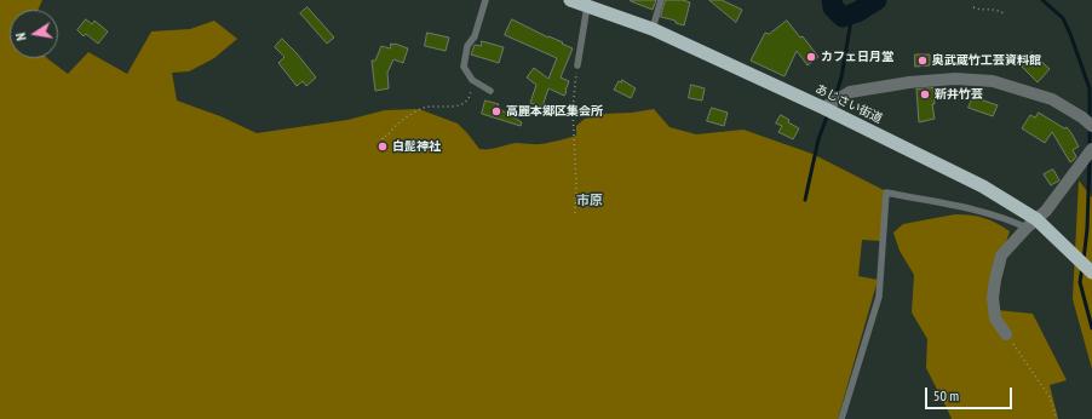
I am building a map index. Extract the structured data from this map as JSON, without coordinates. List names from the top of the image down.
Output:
{
  "streets": {
    "highway": ["あじさい街道"]
  },
  "districts": ["市原"],
  "places": [
    "カフェ日月堂",
    "奥武蔵竹工芸資料館",
    "新井竹芸",
    "高麗本郷区集会所",
    "白髭神社"
  ],
  "scale_bar": "50 m",
  "north": "left"
}
